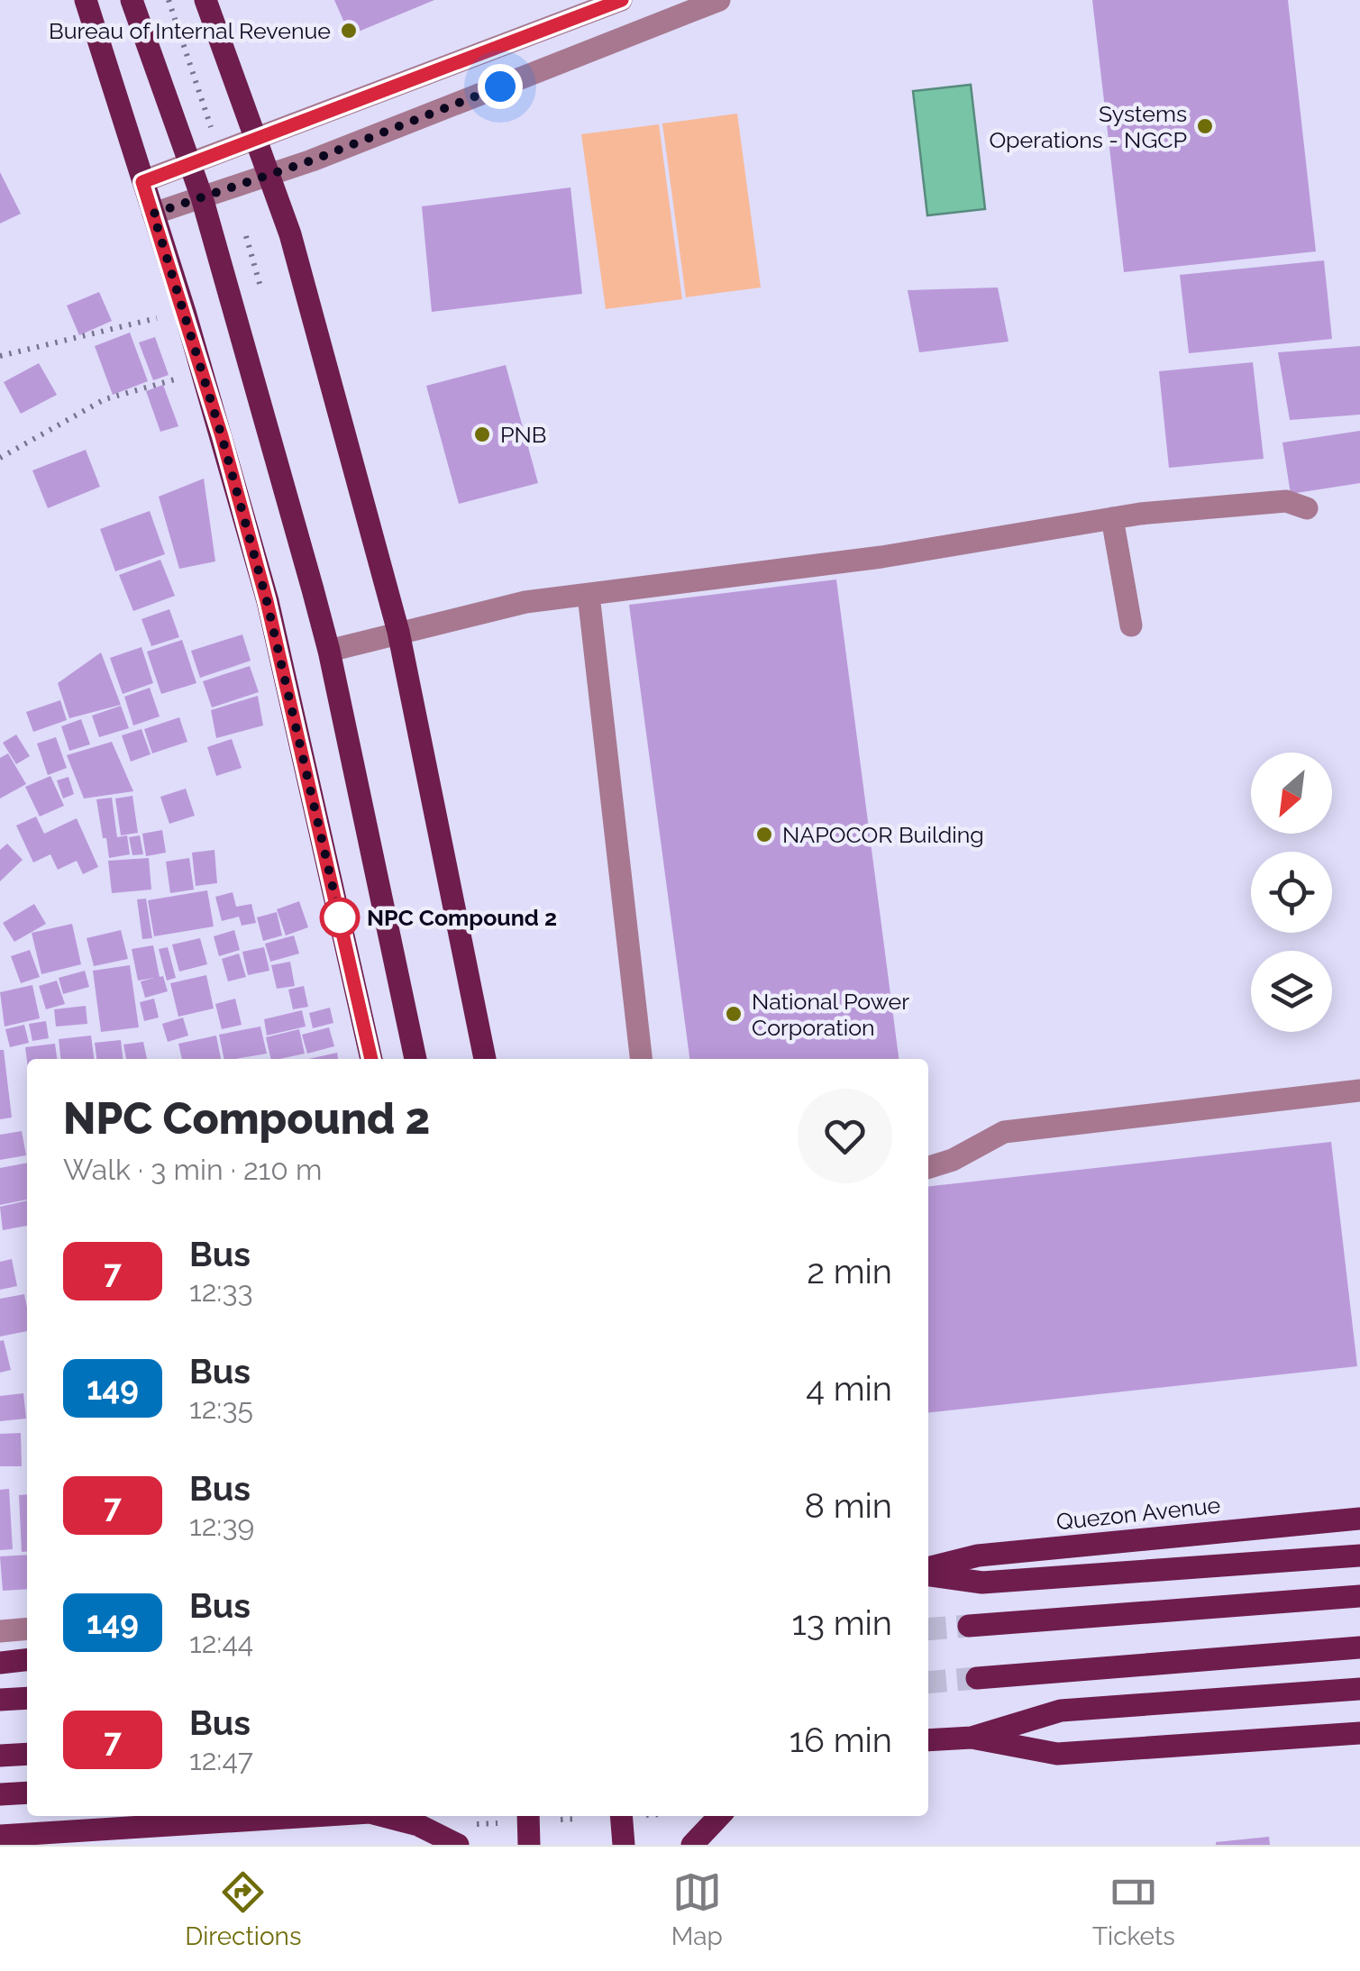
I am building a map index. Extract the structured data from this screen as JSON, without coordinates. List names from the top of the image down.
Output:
{
  "streets": {
    "main road": ["Quezon Avenue"]
  },
  "places": [
    "Bureau of Internal Revenue",
    "Systems Operations - NGCP",
    "PNB",
    "NAPOCOR Building",
    "NPC Compound 2",
    "National Power Corporation"
  ],
  "lines": ["bus line 7"],
  "north": "bottom left",
  "page": {
    "heading": ["NPC Compound 2", "Walk · 3 min · 210 m"],
    "list": [
      {
        "mark": "7",
        "name": "Bus",
        "note": "12:33",
        "value": "2 min"
      },
      {
        "mark": "149",
        "name": "Bus",
        "note": "12:35",
        "value": "4 min"
      },
      {
        "mark": "7",
        "name": "Bus",
        "note": "12:39",
        "value": "8 min"
      },
      {
        "mark": "149",
        "name": "Bus",
        "note": "12:44",
        "value": "13 min"
      },
      {
        "mark": "7",
        "name": "Bus",
        "note": "12:47",
        "value": "16 min"
      }
    ],
    "tabs": ["Directions", "Map", "Tickets"]
  }
}
